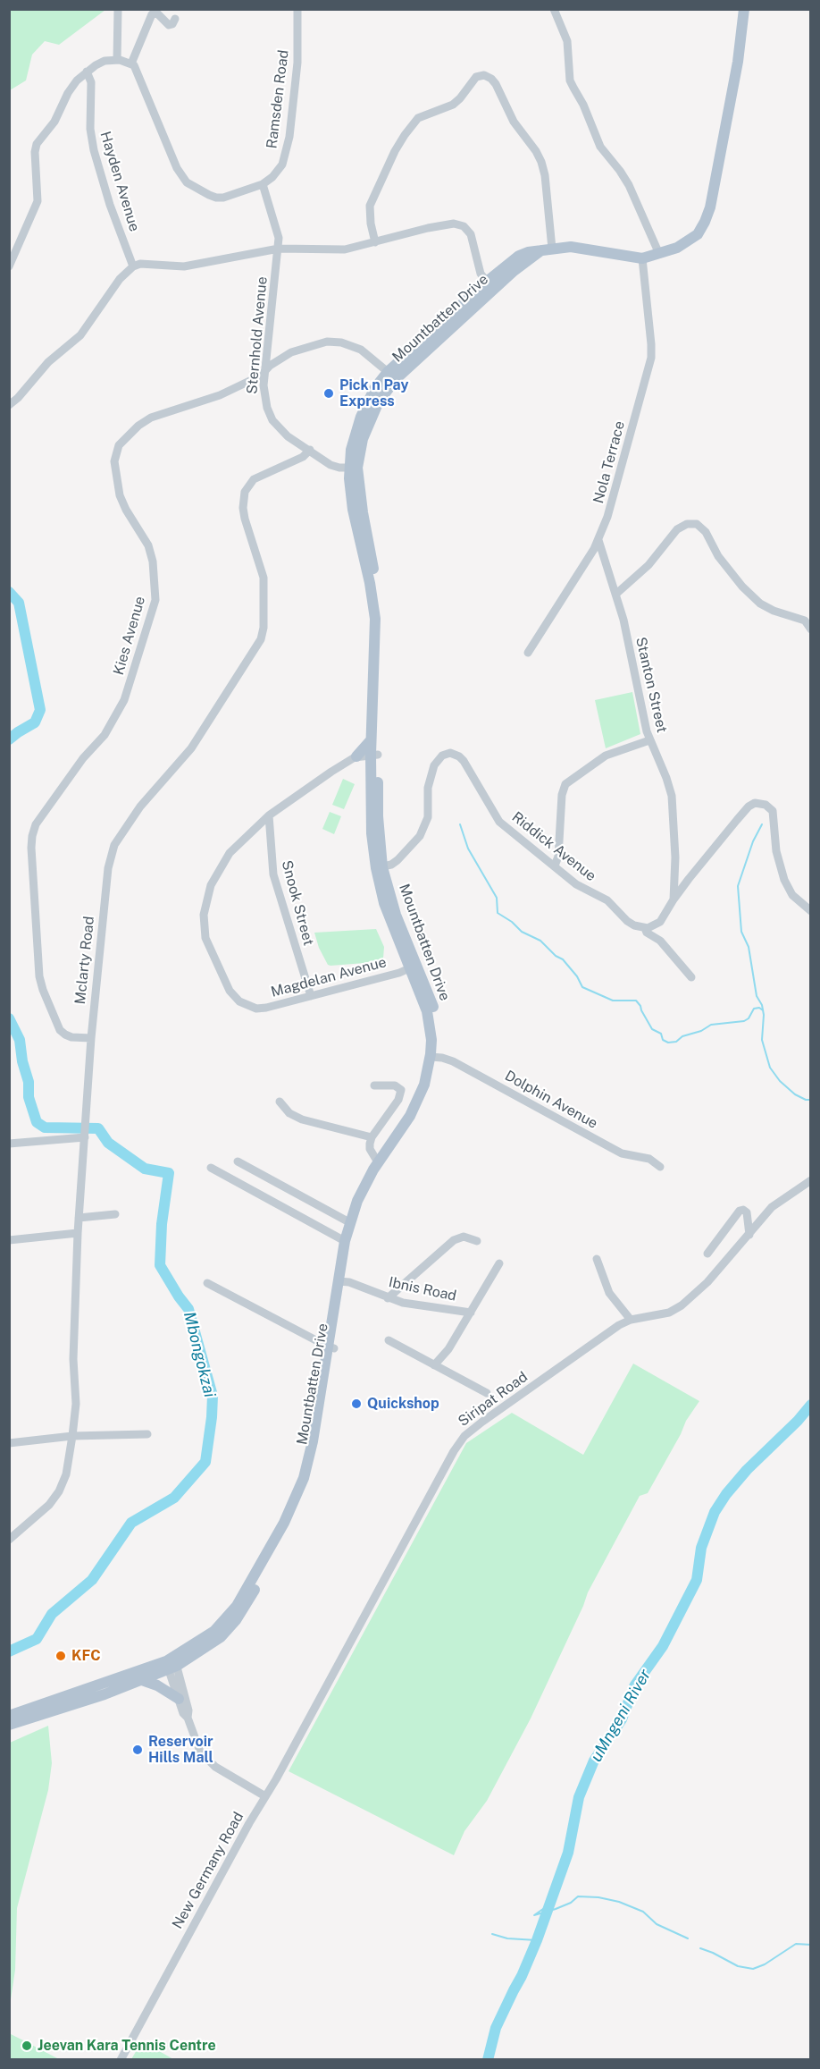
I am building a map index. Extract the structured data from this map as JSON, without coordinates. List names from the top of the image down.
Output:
{
  "streets": {
    "main road": ["Mountbatten Drive"],
    "street": [
      "Ramsden Road",
      "Hayden Avenue",
      "Sternhold Avenue",
      "Nola Terrace",
      "Kies Avenue",
      "Stanton Street",
      "Riddick Avenue",
      "Snook Street",
      "Mclarty Road",
      "Magdelan Avenue",
      "Dolphin Avenue",
      "Ibnis Road",
      "Siripat Road",
      "New Germany Road"
    ]
  },
  "crossings": [
    ["Ramsden Road", "Sternhold Avenue"],
    ["Mountbatten Drive", "Sternhold Avenue"],
    ["Mountbatten Drive", "Nola Terrace"],
    ["Mountbatten Drive", "Kies Avenue"],
    ["Mountbatten Drive", "Riddick Avenue"],
    ["Mountbatten Drive", "Magdelan Avenue"],
    ["Mountbatten Drive", "Dolphin Avenue"],
    ["Mountbatten Drive", "Ibnis Road"],
    ["Sternhold Avenue", "Kies Avenue"],
    ["Sternhold Avenue", "Mclarty Road"],
    ["Nola Terrace", "Stanton Street"],
    ["Kies Avenue", "Mclarty Road"],
    ["Snook Street", "Magdelan Avenue"],
    ["Siripat Road", "New Germany Road"]
  ],
  "water": ["Mbongokzai", "uMngeni River"],
  "places": [
    "Pick n Pay Express",
    "Quickshop",
    "KFC",
    "Reservoir Hills Mall",
    "Jeevan Kara Tennis Centre"
  ]
}
